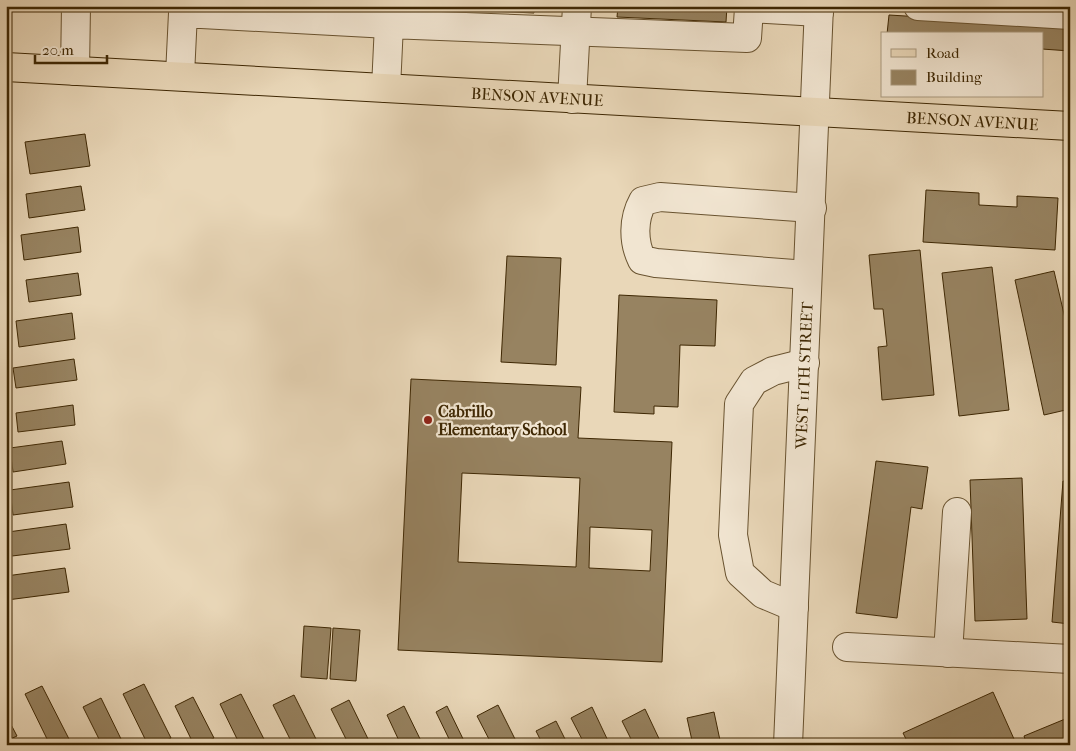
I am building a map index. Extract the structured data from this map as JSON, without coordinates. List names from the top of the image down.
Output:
{
  "streets": {
    "main road": ["BENSON AVENUE"],
    "street": ["WEST 11TH STREET"]
  },
  "crossings": [
    ["BENSON AVENUE", "WEST 11TH STREET"]
  ],
  "places": ["Cabrillo Elementary School"],
  "legend": ["Road", "Building"],
  "scale_bar": "20 m"
}
